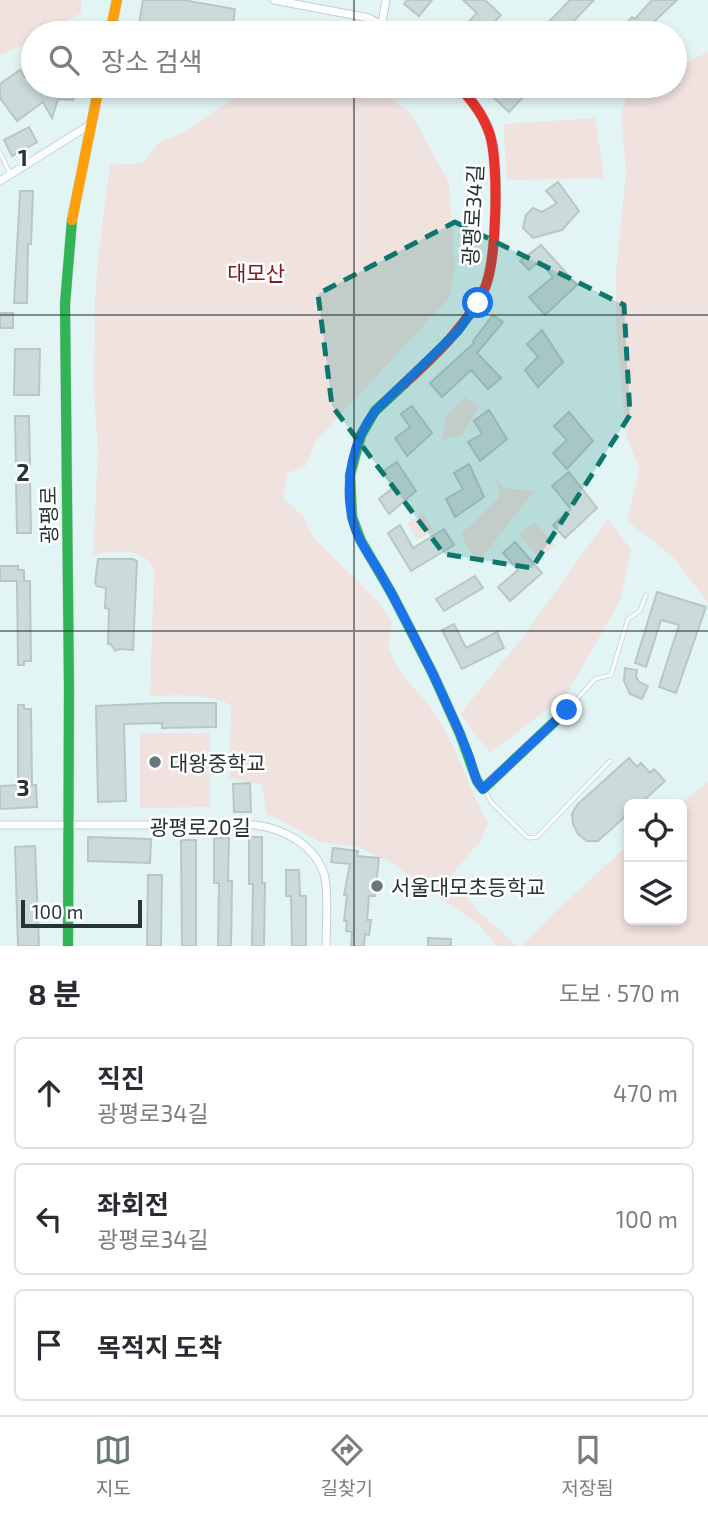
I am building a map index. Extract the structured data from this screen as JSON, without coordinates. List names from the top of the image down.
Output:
{
  "streets": {
    "street": ["광평로34길", "광평로", "광평로20길"]
  },
  "crossings": [
    ["광평로", "광평로20길"]
  ],
  "parks": ["대모산"],
  "places": ["대왕중학교", "서울대모초등학교"],
  "scale_bar": "100 m",
  "page": {
    "search": "장소 검색",
    "scale": "100 m",
    "heading": ["8 분", "도보 · 570 m"],
    "list": [
      ["직진", "광평로34길", "470 m"],
      ["좌회전", "광평로34길", "100 m"],
      "목적지 도착"
    ],
    "nav": ["지도", "길찾기", "저장됨"]
  },
  "grid": {
    "rows": ["1", "2", "3"]
  }
}
